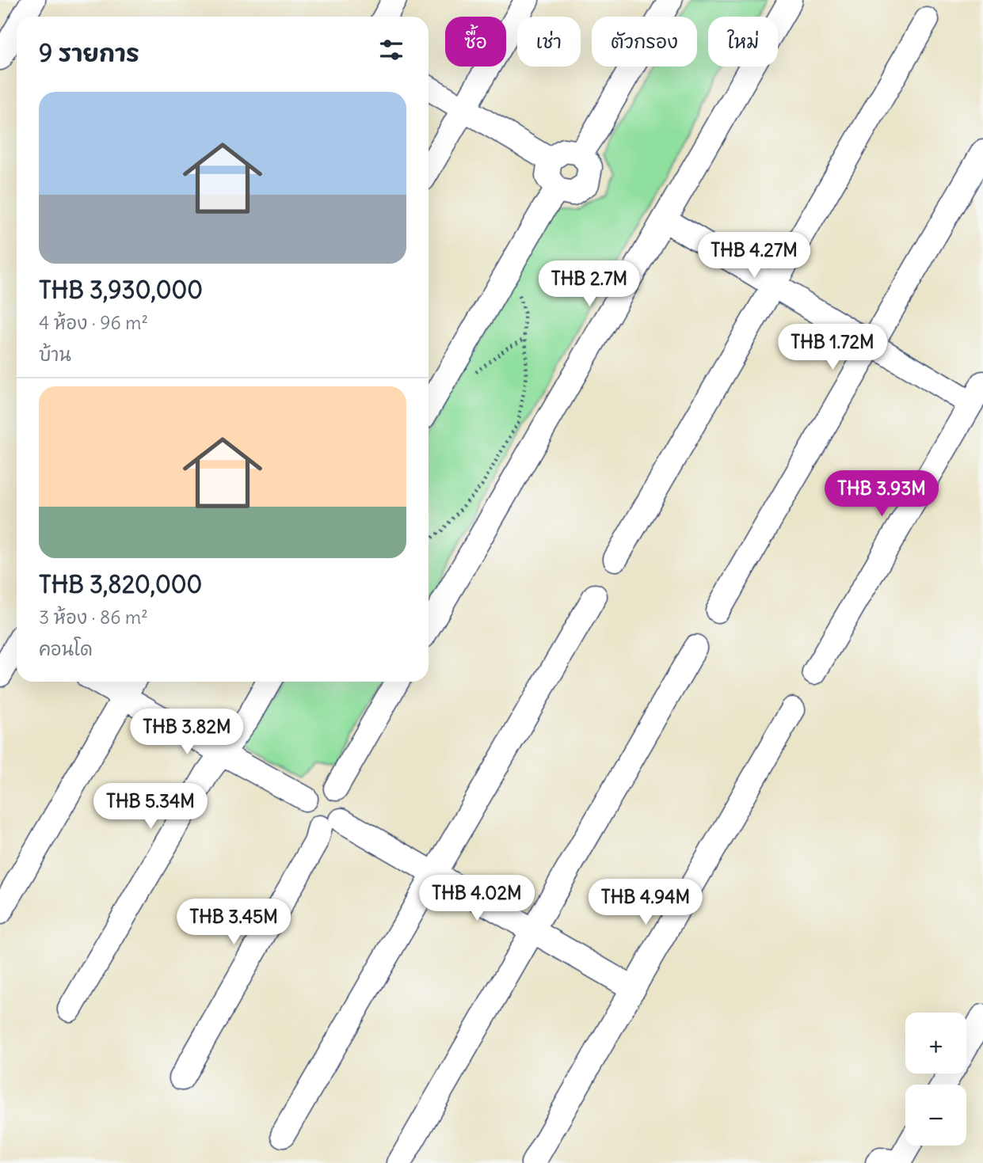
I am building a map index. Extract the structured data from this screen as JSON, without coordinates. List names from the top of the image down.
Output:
{
  "page": {
    "chip": [
      "ซื้อ",
      "เช่า",
      "ตัวกรอง",
      "ใหม่"
    ],
    "heading": "9 รายการ",
    "list": [
      {
        "name": "THB 3,930,000",
        "note": "4 ห้อง · 96 m² · บ้าน"
      },
      {
        "name": "THB 3,820,000",
        "note": "3 ห้อง · 86 m² · คอนโด"
      }
    ],
    "price": [
      "THB 4.27M",
      "THB 2.7M",
      "THB 1.72M",
      "THB 3.93M",
      "THB 3.82M",
      "THB 5.34M",
      "THB 4.02M",
      "THB 4.94M",
      "THB 3.45M"
    ],
    "map_buttons": ["+", "−"]
  }
}
